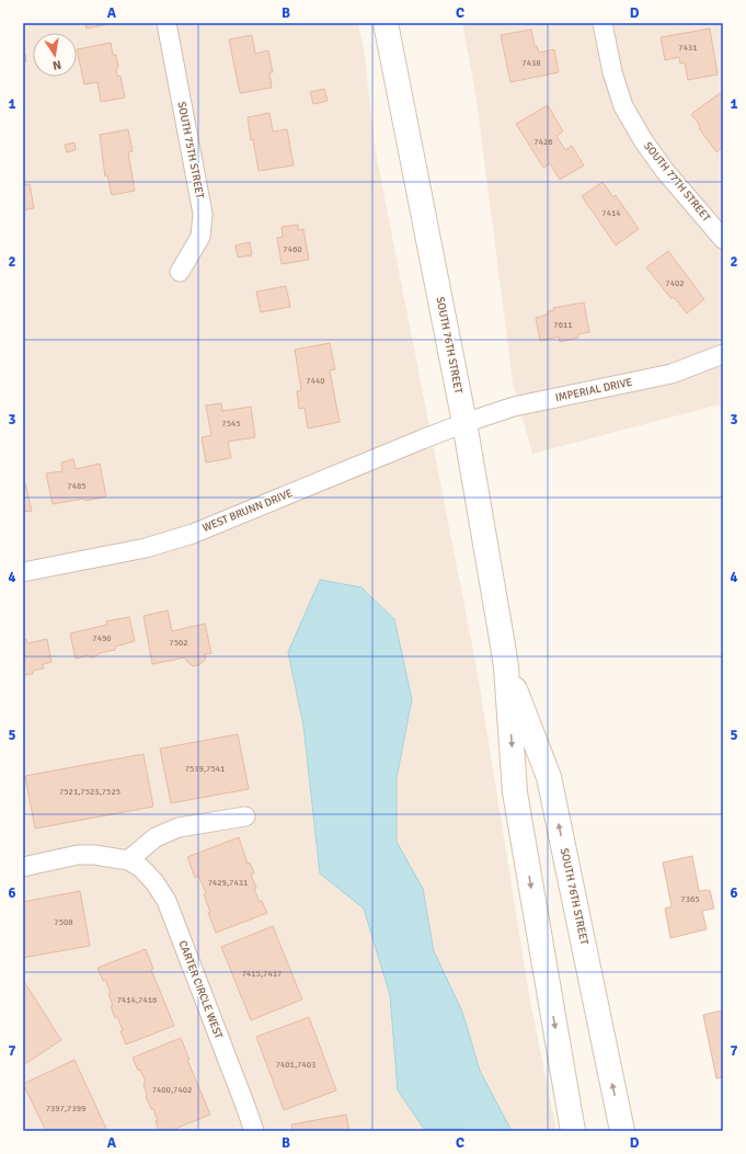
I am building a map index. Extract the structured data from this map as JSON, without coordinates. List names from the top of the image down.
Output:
{
  "streets": {
    "main road": ["SOUTH 76TH STREET"],
    "street": [
      "SOUTH 75TH STREET",
      "SOUTH 77TH STREET",
      "IMPERIAL DRIVE",
      "WEST BRUNN DRIVE",
      "CARTER CIRCLE WEST"
    ]
  },
  "crossings": [
    ["SOUTH 76TH STREET", "IMPERIAL DRIVE"],
    ["SOUTH 76TH STREET", "WEST BRUNN DRIVE"],
    ["IMPERIAL DRIVE", "WEST BRUNN DRIVE"]
  ],
  "house_numbers": [
    "7431",
    "7438",
    "7426",
    "7414",
    "7460",
    "7402",
    "7611",
    "7440",
    "7545",
    "7485",
    "7490",
    "7502",
    "7539,7541",
    "7521,7523,7525",
    "7429,7431",
    "7365",
    "7508",
    "7415,7417",
    "7414,7416",
    "7401,7403",
    "7400,7402",
    "7397,7399"
  ],
  "north": "bottom",
  "grid": {
    "columns": [
      "A",
      "B",
      "C",
      "D"
    ],
    "rows": [
      "1",
      "2",
      "3",
      "4",
      "5",
      "6",
      "7"
    ]
  }
}
